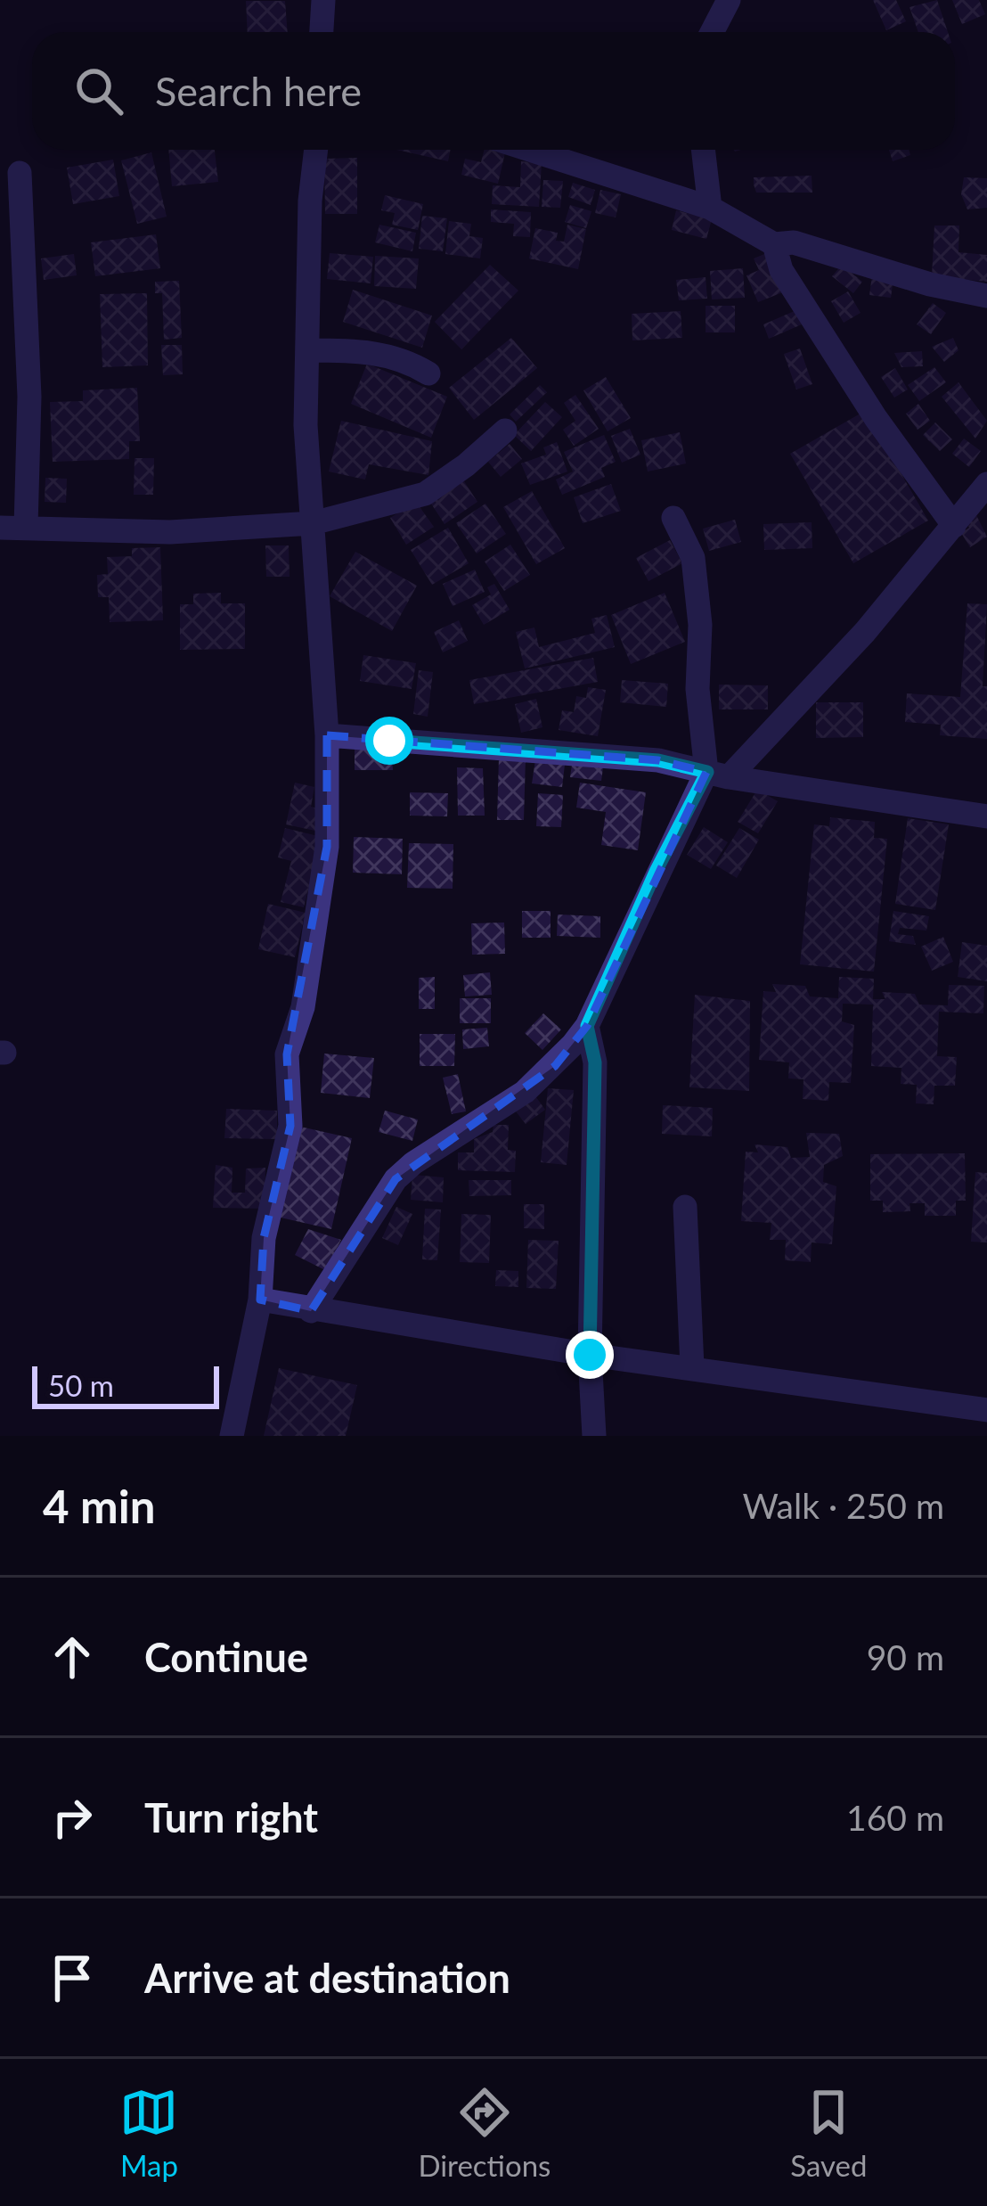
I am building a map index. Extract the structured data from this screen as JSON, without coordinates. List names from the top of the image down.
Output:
{
  "scale_bar": "50 m",
  "page": {
    "search": "Search here",
    "scale": "50 m",
    "heading": ["4 min", "Walk · 250 m"],
    "list": [
      ["Continue", "90 m"],
      ["Turn right", "160 m"],
      "Arrive at destination"
    ],
    "nav": ["Map", "Directions", "Saved"]
  }
}
